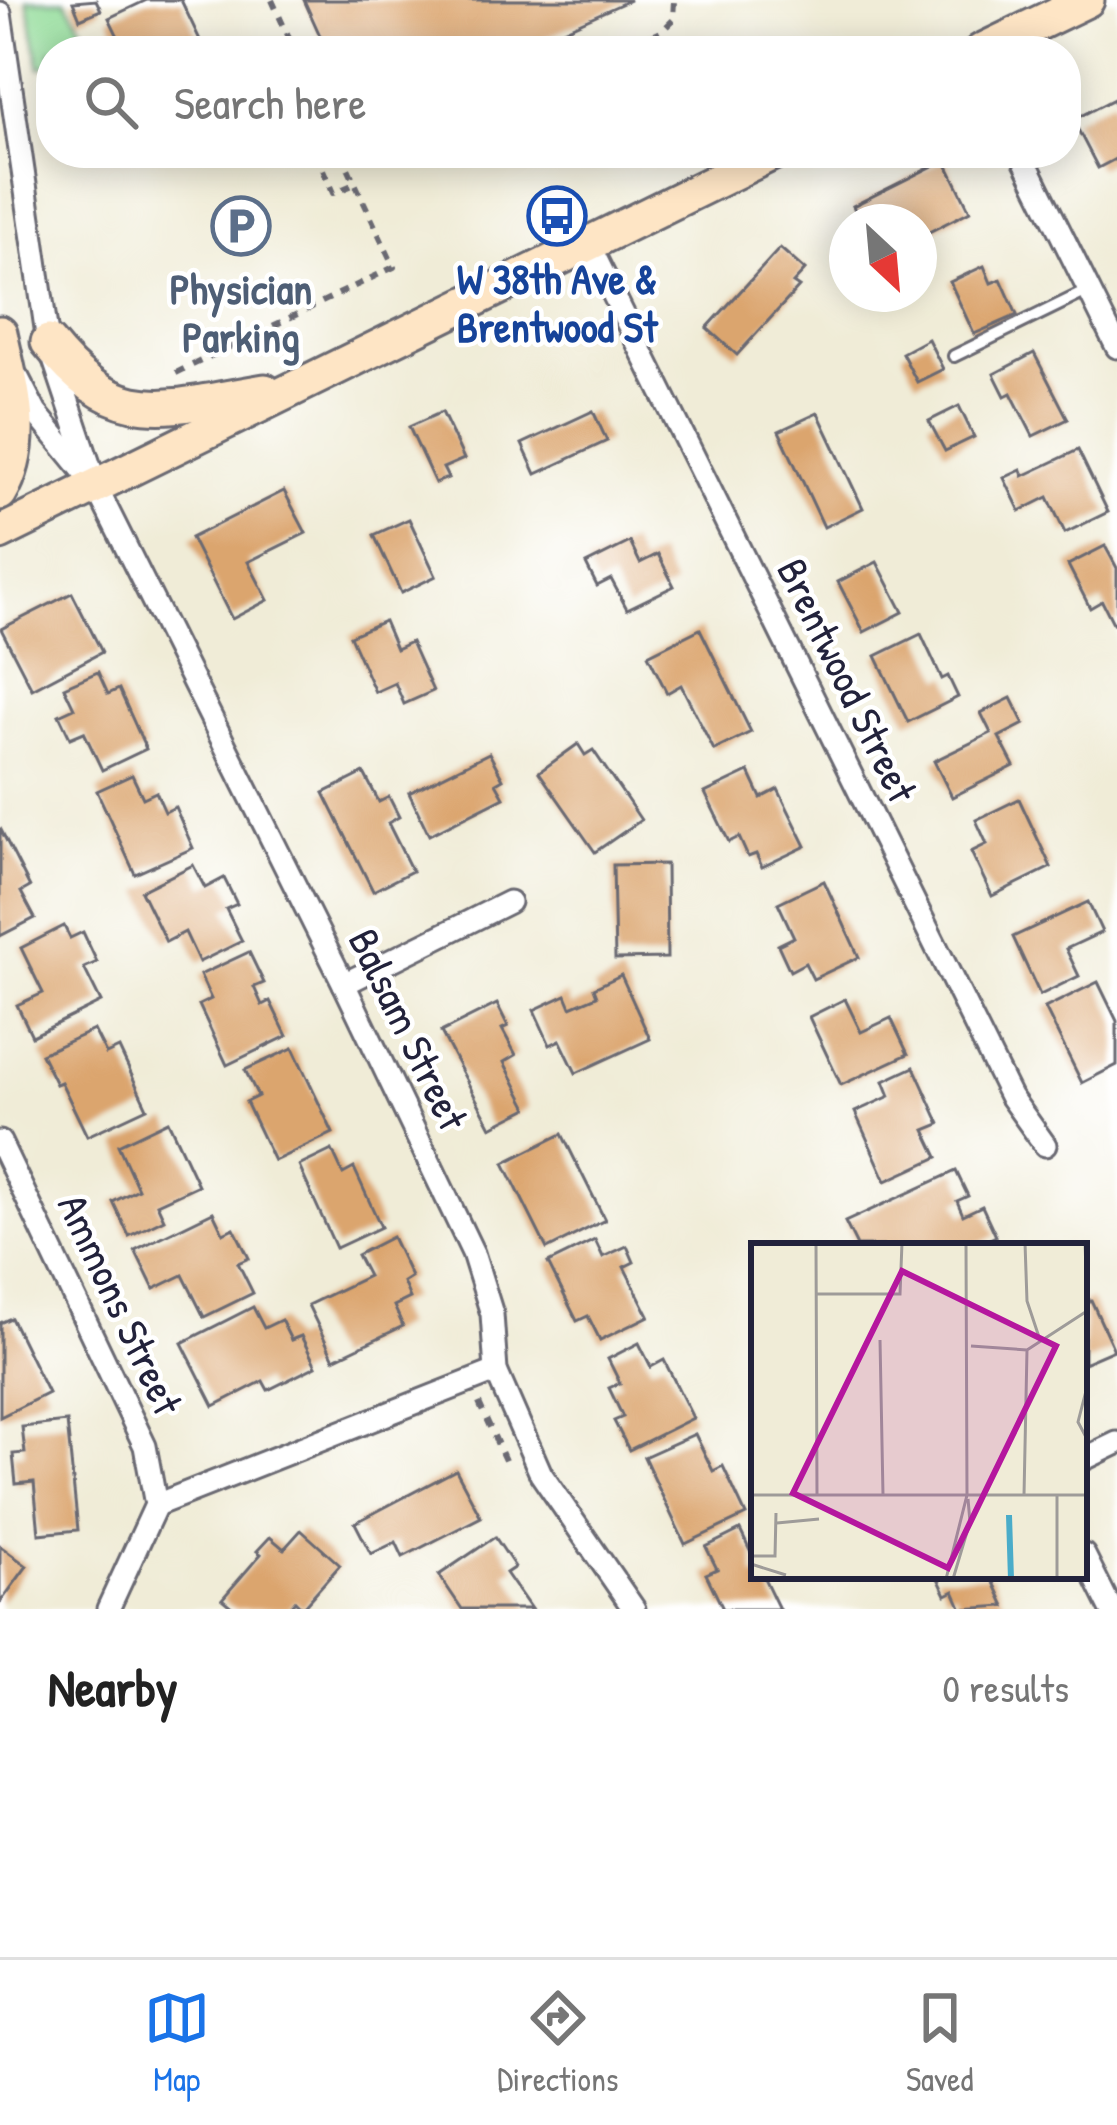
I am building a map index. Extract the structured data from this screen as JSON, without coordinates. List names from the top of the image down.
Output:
{
  "streets": {
    "street": ["Brentwood Street", "Balsam Street", "Ammons Street"]
  },
  "places": {
    "bus stop": ["W 38th Ave & Brentwood St"],
    "parking": ["Physician Parking"]
  },
  "north": "bottom right",
  "page": {
    "search": "Search here",
    "heading": ["Nearby", "0 results"],
    "nav": ["Map", "Directions", "Saved"]
  }
}
